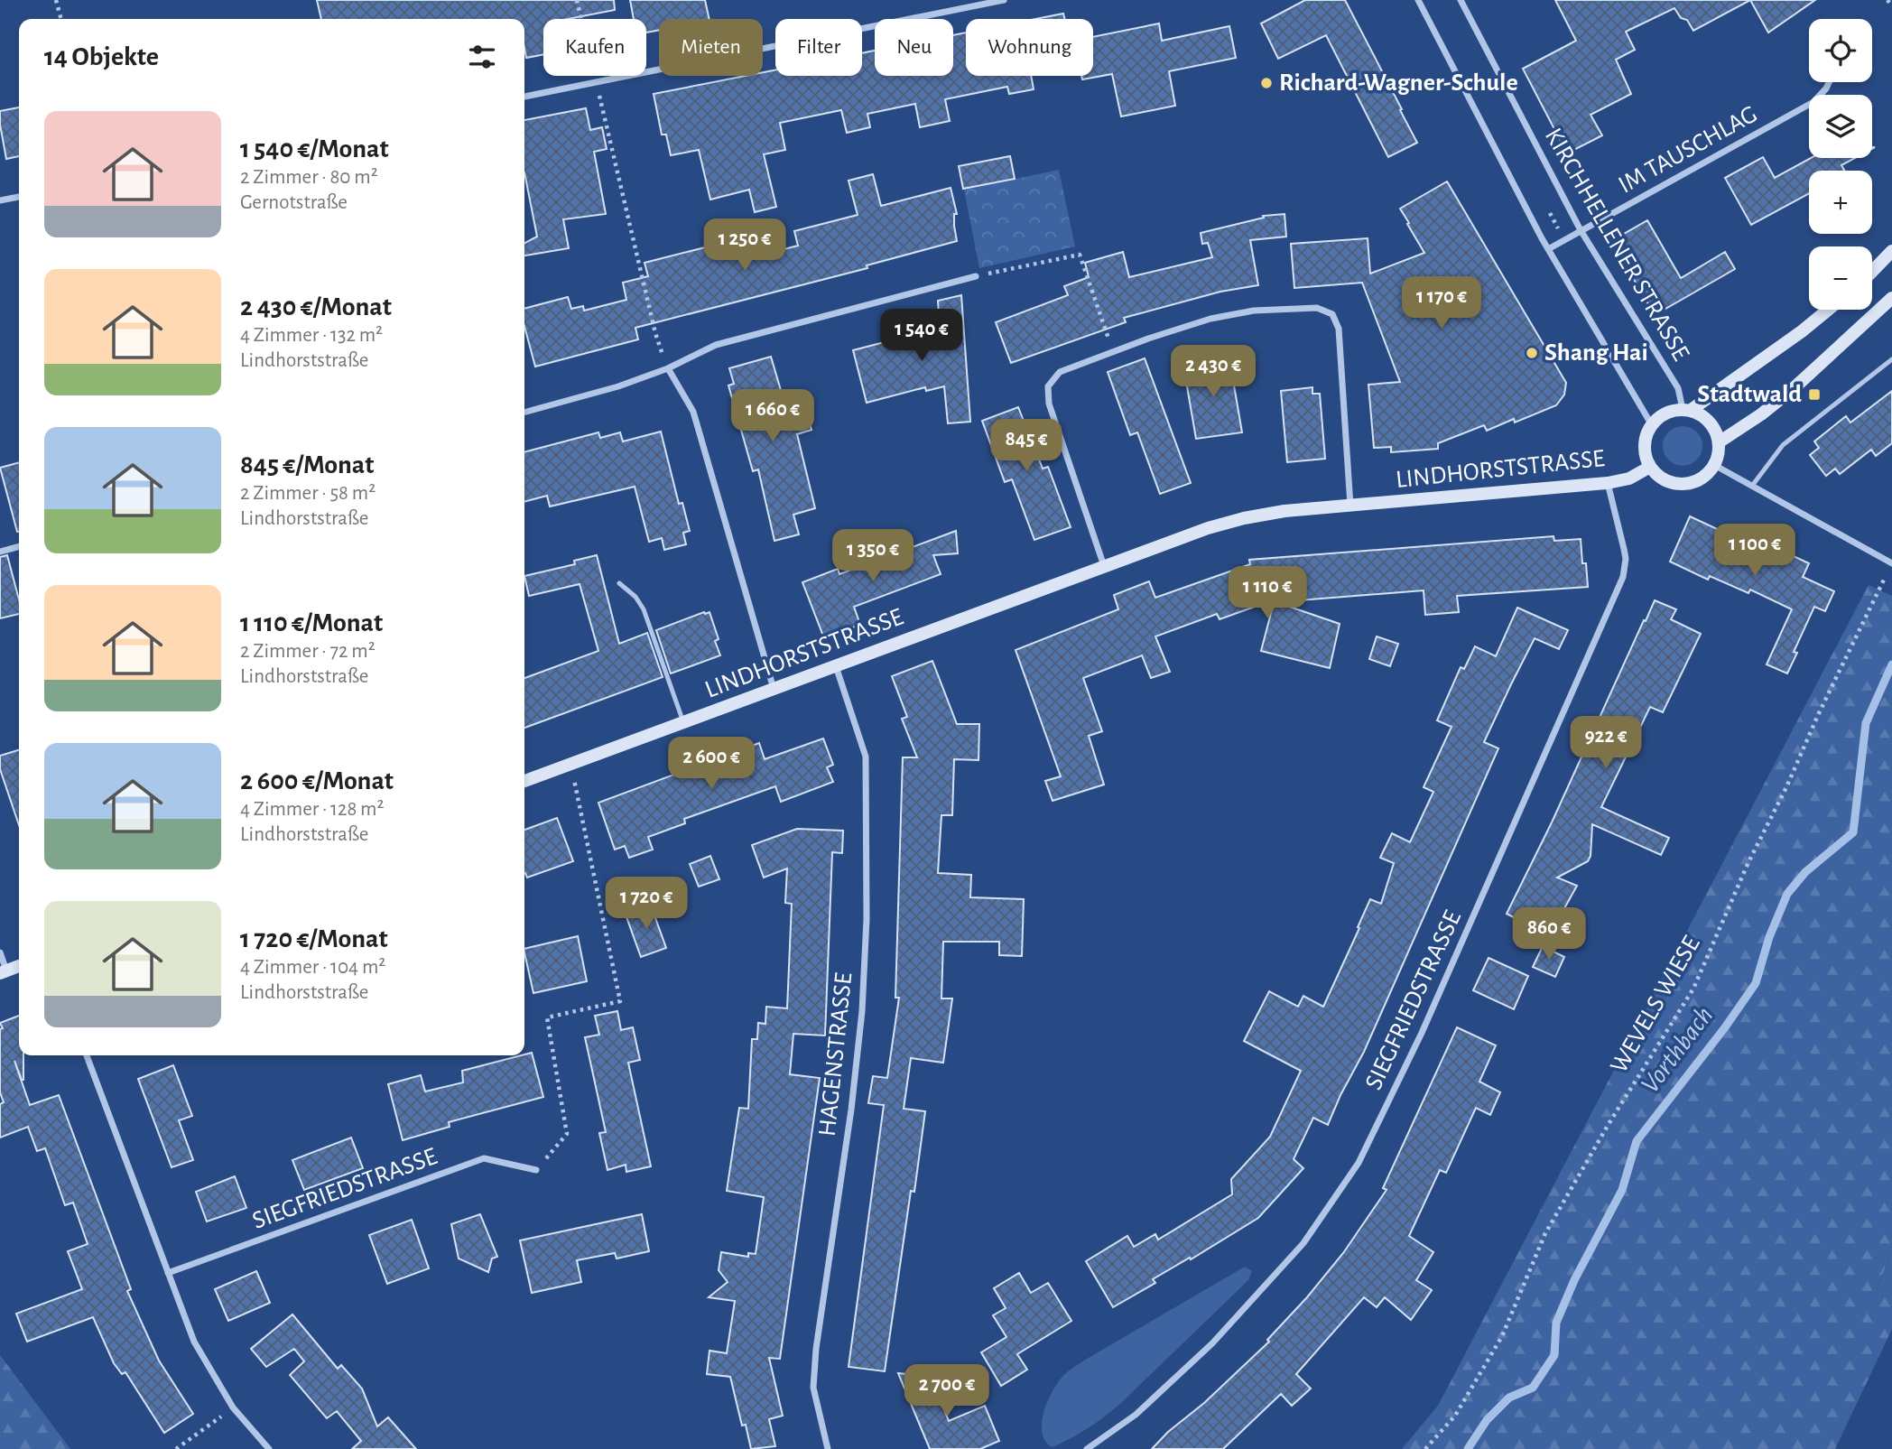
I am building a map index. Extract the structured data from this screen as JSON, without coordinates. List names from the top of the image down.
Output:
{
  "streets": {
    "street": [
      "IM TAUSCHLAG",
      "KIRCHHELLENER STRASSE",
      "LINDHORSTSTRASSE",
      "SIEGFRIEDSTRASSE",
      "HAGENSTRASSE"
    ],
    "path": ["WEVELS WIESE"]
  },
  "crossings": [
    ["IM TAUSCHLAG", "KIRCHHELLENER STRASSE"],
    ["KIRCHHELLENER STRASSE", "LINDHORSTSTRASSE"],
    ["LINDHORSTSTRASSE", "SIEGFRIEDSTRASSE"],
    ["LINDHORSTSTRASSE", "HAGENSTRASSE"]
  ],
  "water": ["Vorthbach"],
  "places": {
    "other": ["Richard-Wagner-Schule", "Shang Hai"],
    "transit": ["Stadtwald"]
  },
  "page": {
    "map_buttons": ["+", "−"],
    "chip": [
      "Kaufen",
      "Mieten",
      "Filter",
      "Neu",
      "Wohnung"
    ],
    "heading": "14 Objekte",
    "list": [
      {
        "name": "1 540 €/Monat",
        "note": "2 Zimmer · 80 m² · Gernotstraße"
      },
      {
        "name": "2 430 €/Monat",
        "note": "4 Zimmer · 132 m² · Lindhorststraße"
      },
      {
        "name": "845 €/Monat",
        "note": "2 Zimmer · 58 m² · Lindhorststraße"
      },
      {
        "name": "1 110 €/Monat",
        "note": "2 Zimmer · 72 m² · Lindhorststraße"
      },
      {
        "name": "2 600 €/Monat",
        "note": "4 Zimmer · 128 m² · Lindhorststraße"
      },
      {
        "name": "1 720 €/Monat",
        "note": "4 Zimmer · 104 m² · Lindhorststraße"
      }
    ],
    "price": [
      "1 250 €",
      "1 170 €",
      "1 540 €",
      "2 430 €",
      "1 660 €",
      "845 €",
      "1 100 €",
      "1 350 €",
      "1 110 €",
      "922 €",
      "2 600 €",
      "1 720 €",
      "860 €",
      "2 700 €"
    ]
  }
}
